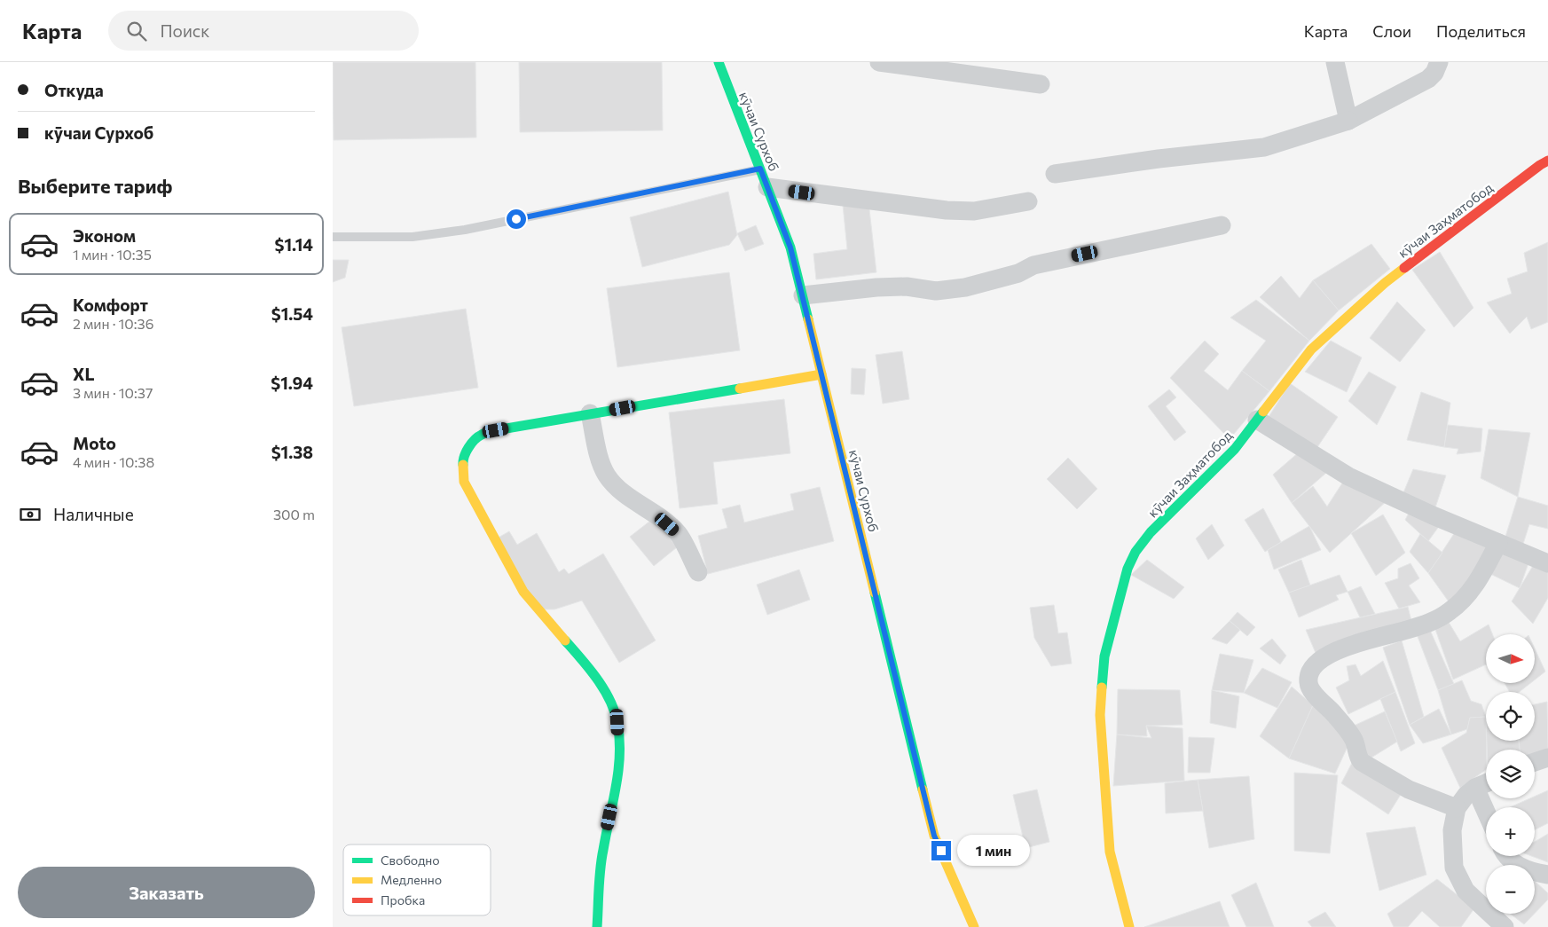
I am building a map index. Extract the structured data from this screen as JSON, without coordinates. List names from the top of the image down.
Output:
{
  "streets": {
    "street": ["кӯчаи Сурхоб", "кӯчаи Заҳматобод"]
  },
  "legend": ["Свободно", "Медленно", "Пробка"],
  "north": "right",
  "page": {
    "header": "Карта",
    "search": "Поиск",
    "nav": ["Карта", "Слои", "Поделиться"],
    "banner": ["Откуда", "кӯчаи Сурхоб"],
    "heading": "Выберите тариф",
    "list": [
      {
        "name": "Эконом",
        "note": "1 мин · 10:35",
        "value": "$1.14"
      },
      {
        "name": "Комфорт",
        "note": "2 мин · 10:36",
        "value": "$1.54"
      },
      {
        "name": "XL",
        "note": "3 мин · 10:37",
        "value": "$1.94"
      },
      {
        "name": "Moto",
        "note": "4 мин · 10:38",
        "value": "$1.38"
      }
    ],
    "pay": ["Наличные", "300 m"],
    "map_buttons": ["+", "−"],
    "bubble": "1 мин",
    "buttons": "Заказать"
  }
}
